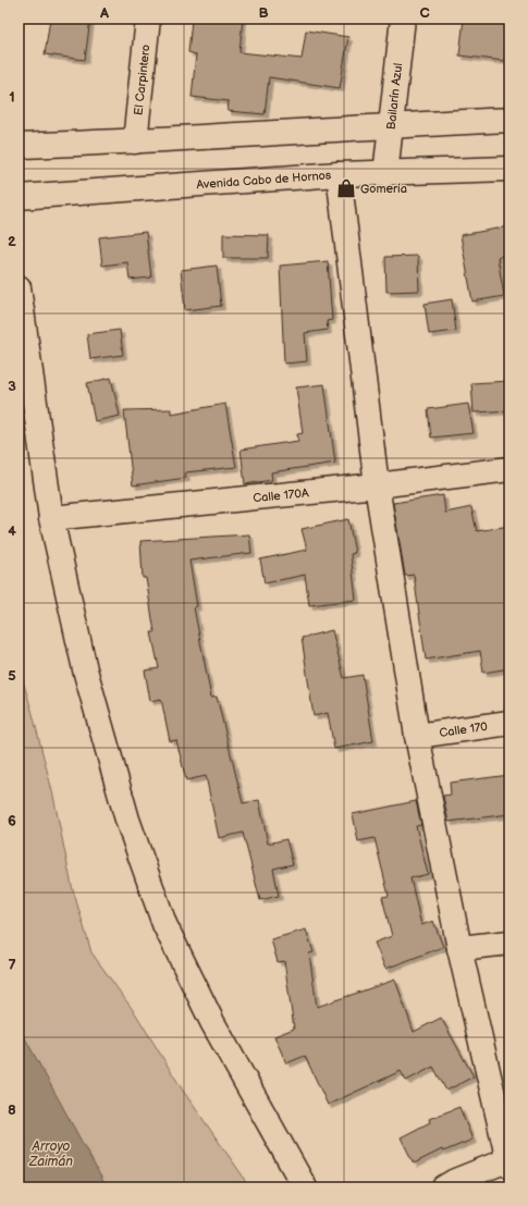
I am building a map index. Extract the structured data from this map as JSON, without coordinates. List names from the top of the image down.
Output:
{
  "streets": {
    "street": [
      "El Carpintero",
      "Bailarín Azul",
      "Avenida Cabo de Hornos",
      "Calle 170A",
      "Calle 170"
    ]
  },
  "crossings": [
    ["Bailarín Azul", "Avenida Cabo de Hornos"]
  ],
  "water": ["Arroyo Zaimán"],
  "places": {
    "shop": ["Gomería"]
  },
  "grid": {
    "columns": ["A", "B", "C"],
    "rows": [
      "1",
      "2",
      "3",
      "4",
      "5",
      "6",
      "7",
      "8"
    ]
  }
}
